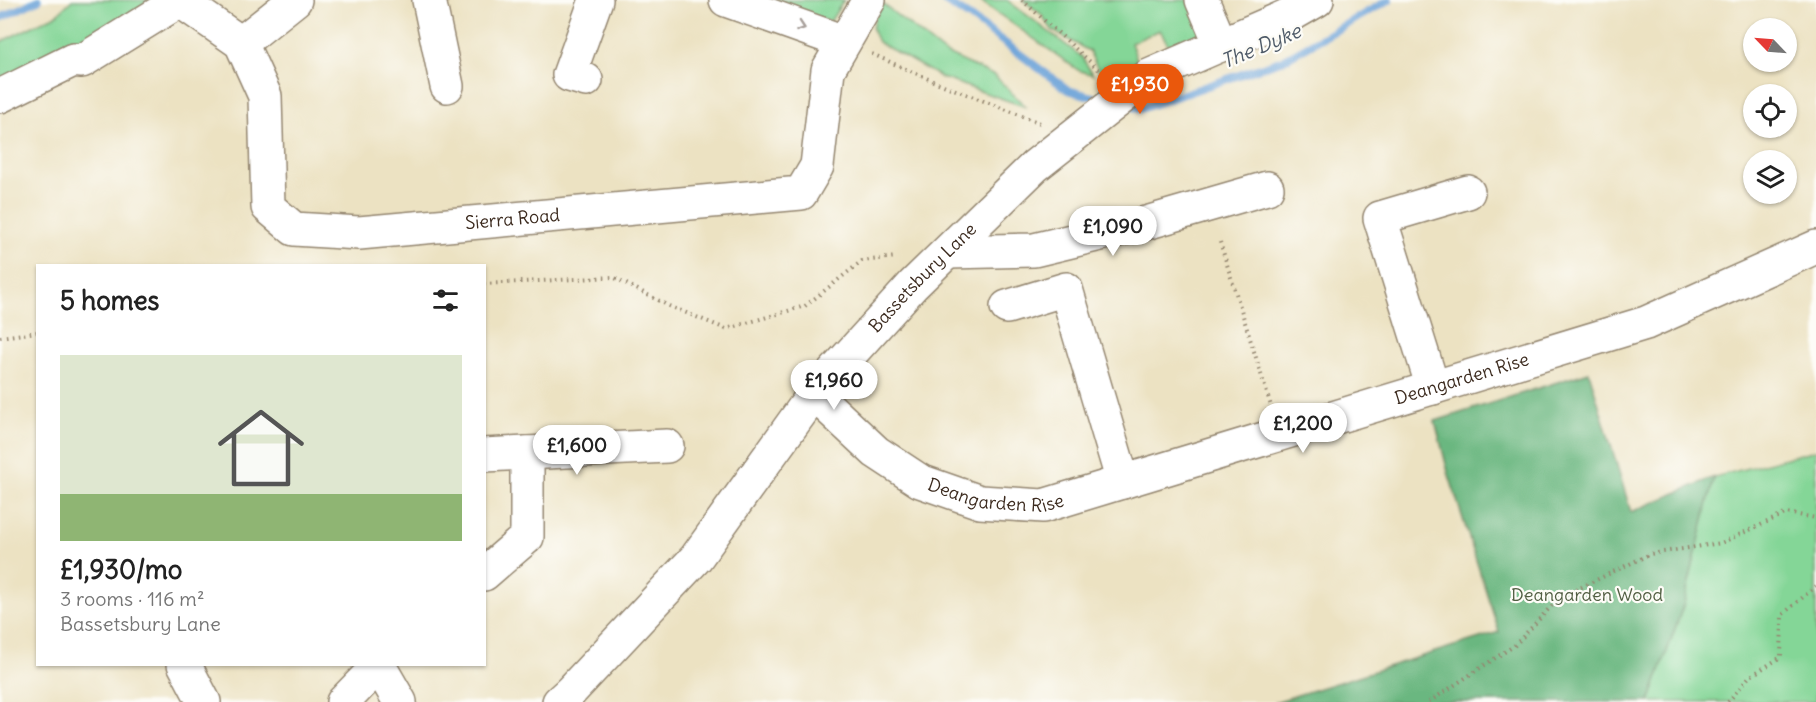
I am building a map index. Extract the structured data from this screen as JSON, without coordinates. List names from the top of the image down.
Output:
{
  "streets": {
    "street": ["Sierra Road", "Bassetsbury Lane", "Deangarden Rise"]
  },
  "crossings": [
    ["Bassetsbury Lane", "Deangarden Rise"]
  ],
  "water": ["The Dyke"],
  "parks": ["Deangarden Wood"],
  "north": "top left",
  "page": {
    "price": [
      "£1,930",
      "£1,090",
      "£1,960",
      "£1,200",
      "£1,600"
    ],
    "heading": "5 homes",
    "list": [
      {
        "name": "£1,930/mo",
        "note": "3 rooms · 116 m² · Bassetsbury Lane"
      }
    ]
  }
}
